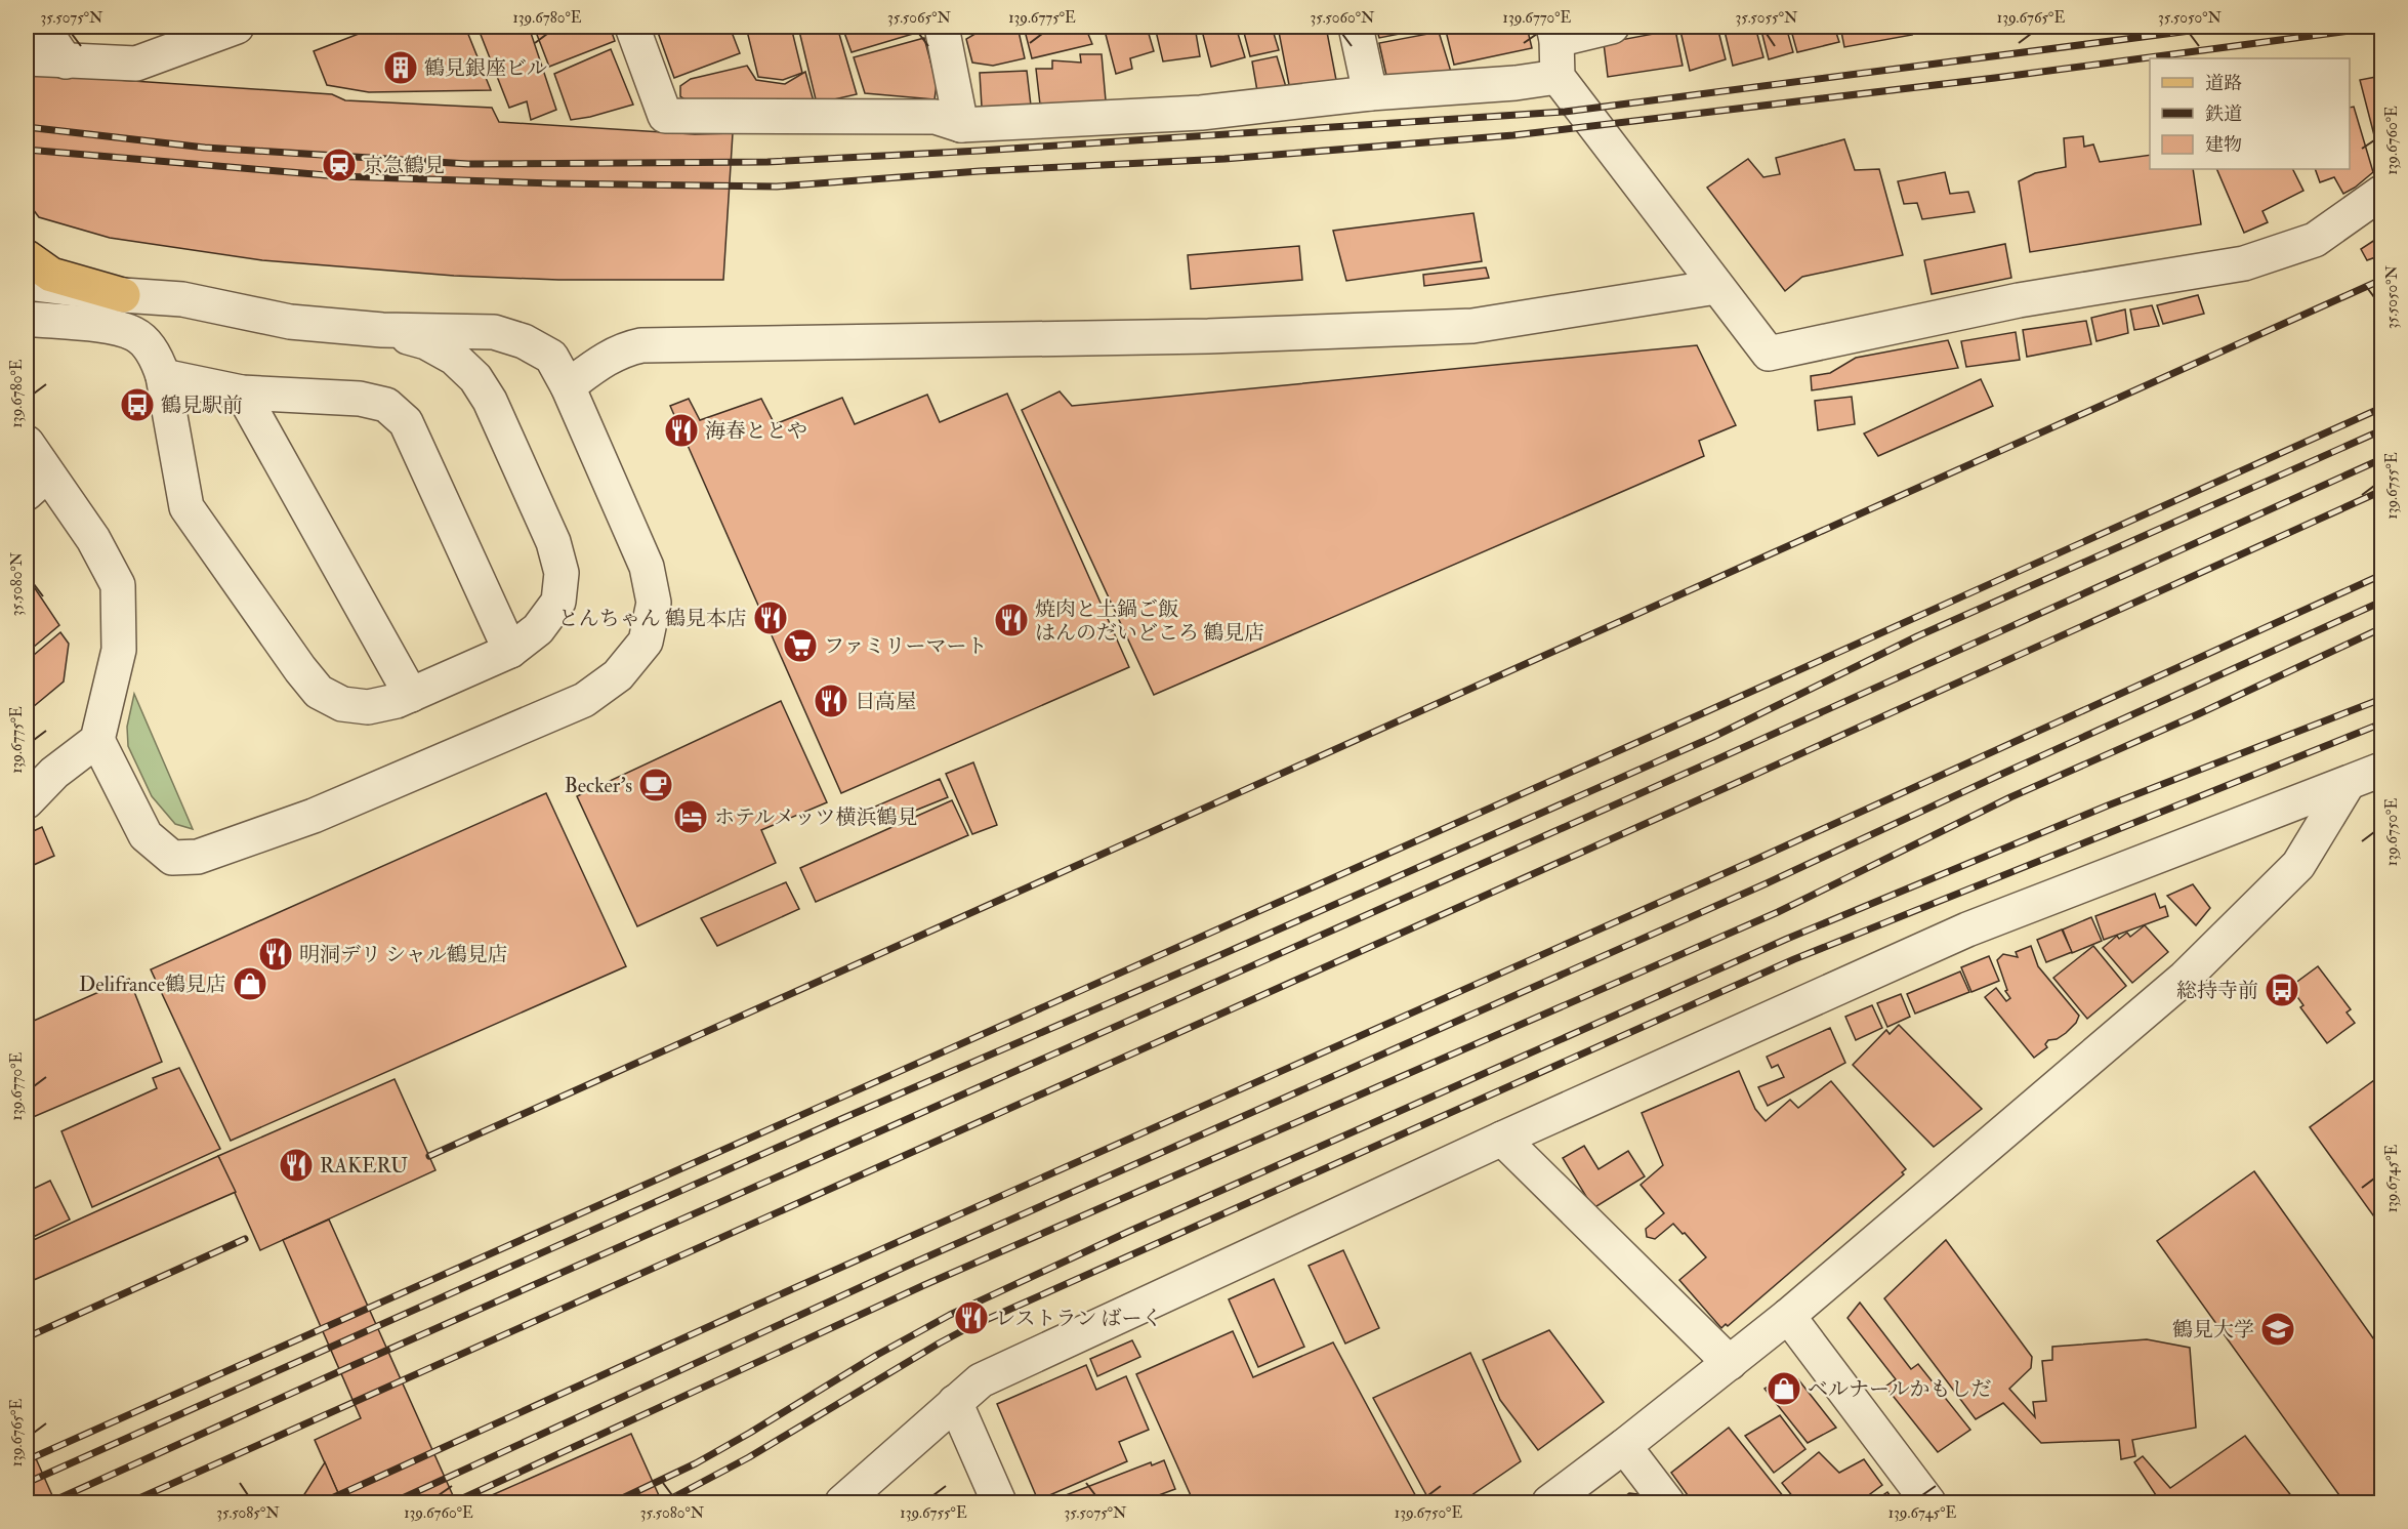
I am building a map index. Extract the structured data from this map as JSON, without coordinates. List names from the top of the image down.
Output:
{
  "places": {
    "building": ["鶴見銀座ビル"],
    "station": ["京急鶴見"],
    "bus stop": ["鶴見駅前", "総持寺前"],
    "restaurant": [
      "海春ととや",
      "とんちゃん 鶴見本店",
      "焼肉と土鍋ご飯 はんのだいどころ 鶴見店",
      "日高屋",
      "明洞デリ シャル鶴見店",
      "RAKERU",
      "レストラン ばーく"
    ],
    "supermarket": ["ファミリーマート"],
    "cafe": ["Becker’s"],
    "hotel": ["ホテルメッツ横浜鶴見"],
    "shop": ["Delifrance鶴見店", "ベルナールかもしだ"],
    "school or university": ["鶴見大学"]
  },
  "legend": ["道路", "鉄道", "建物"],
  "coordinates": [
    "35.5075°N",
    "139.6780°E",
    "35.5065°N",
    "139.6775°E",
    "35.5060°N",
    "139.6770°E",
    "35.5055°N",
    "139.6765°E",
    "35.5050°N",
    "139.6760°E",
    "139.6755°E",
    "35.5080°N",
    "139.6750°E",
    "139.6745°E",
    "35.5085°N"
  ]
}
